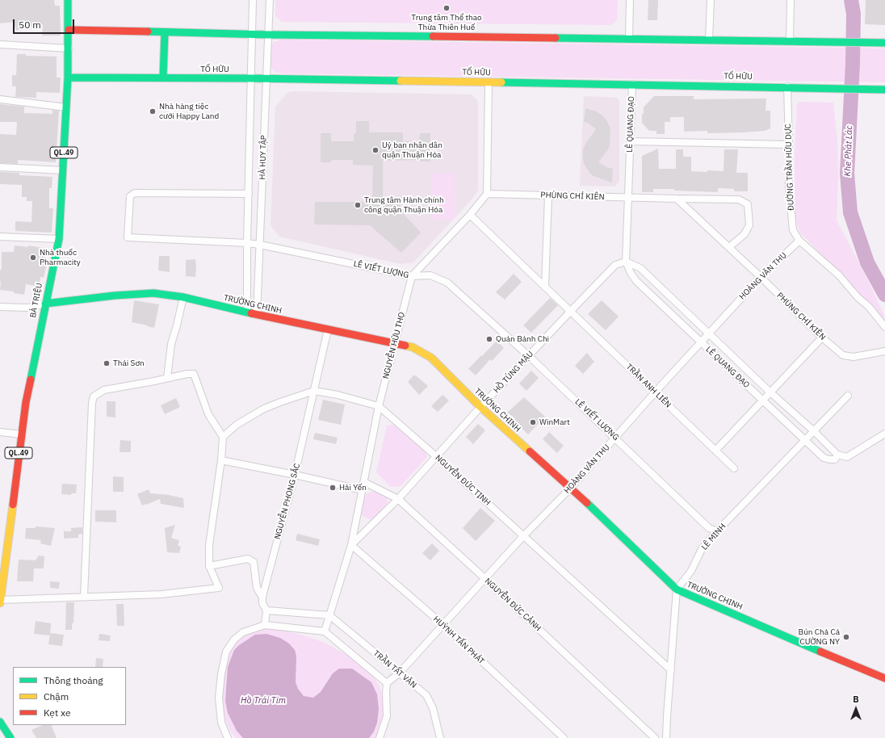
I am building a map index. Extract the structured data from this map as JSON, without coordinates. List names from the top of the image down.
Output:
{
  "streets": {
    "main road": [
      "TỐ HỮU",
      "QL.49",
      "BÀ TRIỆU",
      "TRƯỜNG CHINH"
    ],
    "street": [
      "LÊ QUANG ĐẠO",
      "HÀ HUY TẬP",
      "ĐƯỜNG TRẦN HỮU DỰC",
      "PHÙNG CHÍ KIÊN",
      "LÊ VIẾT LƯỢNG",
      "HOÀNG VĂN THỤ",
      "NGUYỄN HỮU THỌ",
      "HỒ TÙNG MẬU",
      "TRẦN ANH LIÊN",
      "NGUYỄN ĐỨC TỊNH",
      "NGUYỄN PHONG SẮC",
      "LÊ MINH",
      "NGUYỄN ĐỨC CẢNH",
      "HUỲNH TẤN PHÁT",
      "TRẦN TẤT VĂN"
    ]
  },
  "crossings": [
    ["TỐ HỮU", "LÊ QUANG ĐẠO"],
    ["TỐ HỮU", "HÀ HUY TẬP"],
    ["TỐ HỮU", "ĐƯỜNG TRẦN HỮU DỰC"],
    ["TỐ HỮU", "BÀ TRIỆU"],
    ["LÊ QUANG ĐẠO", "PHÙNG CHÍ KIÊN"],
    ["LÊ QUANG ĐẠO", "HOÀNG VĂN THỤ"],
    ["LÊ QUANG ĐẠO", "HỒ TÙNG MẬU"],
    ["LÊ QUANG ĐẠO", "LÊ MINH"],
    ["HÀ HUY TẬP", "LÊ VIẾT LƯỢNG"],
    ["HÀ HUY TẬP", "TRƯỜNG CHINH"],
    ["ĐƯỜNG TRẦN HỮU DỰC", "HOÀNG VĂN THỤ"],
    ["PHÙNG CHÍ KIÊN", "HOÀNG VĂN THỤ"],
    ["PHÙNG CHÍ KIÊN", "NGUYỄN HỮU THỌ"],
    ["LÊ VIẾT LƯỢNG", "HOÀNG VĂN THỤ"],
    ["LÊ VIẾT LƯỢNG", "NGUYỄN HỮU THỌ"],
    ["LÊ VIẾT LƯỢNG", "HỒ TÙNG MẬU"],
    ["LÊ VIẾT LƯỢNG", "LÊ MINH"],
    ["HOÀNG VĂN THỤ", "TRƯỜNG CHINH"],
    ["HOÀNG VĂN THỤ", "TRẦN ANH LIÊN"],
    ["HOÀNG VĂN THỤ", "NGUYỄN ĐỨC TỊNH"],
    ["HOÀNG VĂN THỤ", "NGUYỄN ĐỨC CẢNH"],
    ["HOÀNG VĂN THỤ", "HUỲNH TẤN PHÁT"],
    ["HOÀNG VĂN THỤ", "TRẦN TẤT VĂN"],
    ["BÀ TRIỆU", "TRƯỜNG CHINH"],
    ["TRƯỜNG CHINH", "NGUYỄN HỮU THỌ"],
    ["TRƯỜNG CHINH", "HỒ TÙNG MẬU"],
    ["TRƯỜNG CHINH", "NGUYỄN PHONG SẮC"],
    ["TRƯỜNG CHINH", "LÊ MINH"],
    ["NGUYỄN HỮU THỌ", "HỒ TÙNG MẬU"],
    ["NGUYỄN HỮU THỌ", "TRẦN ANH LIÊN"],
    ["NGUYỄN HỮU THỌ", "NGUYỄN ĐỨC TỊNH"],
    ["NGUYỄN HỮU THỌ", "NGUYỄN ĐỨC CẢNH"],
    ["NGUYỄN HỮU THỌ", "HUỲNH TẤN PHÁT"],
    ["NGUYỄN HỮU THỌ", "TRẦN TẤT VĂN"],
    ["HỒ TÙNG MẬU", "TRẦN ANH LIÊN"],
    ["HỒ TÙNG MẬU", "NGUYỄN ĐỨC TỊNH"],
    ["HỒ TÙNG MẬU", "NGUYỄN ĐỨC CẢNH"],
    ["HỒ TÙNG MẬU", "HUỲNH TẤN PHÁT"],
    ["NGUYỄN ĐỨC TỊNH", "NGUYỄN PHONG SẮC"]
  ],
  "water": ["Khe Phát Lác", "Hồ Trái Tim"],
  "places": [
    "Trung tâm Thể thao Thừa Thiên Huế",
    "Nhà hàng tiệc cưới Happy Land",
    "Uỷ ban nhân dân quận Thuận Hóa",
    "Trung tâm Hành chính công quận Thuận Hóa",
    "Nhà thuốc Pharmacity",
    "Quán Bánh Chi",
    "Thái Sơn",
    "WinMart",
    "Hải Yến",
    "Bún Chả Cá CƯỜNG NY"
  ],
  "legend": ["Thông thoáng", "Chậm", "Kẹt xe"],
  "scale_bar": "50 m",
  "north": "top"
}
